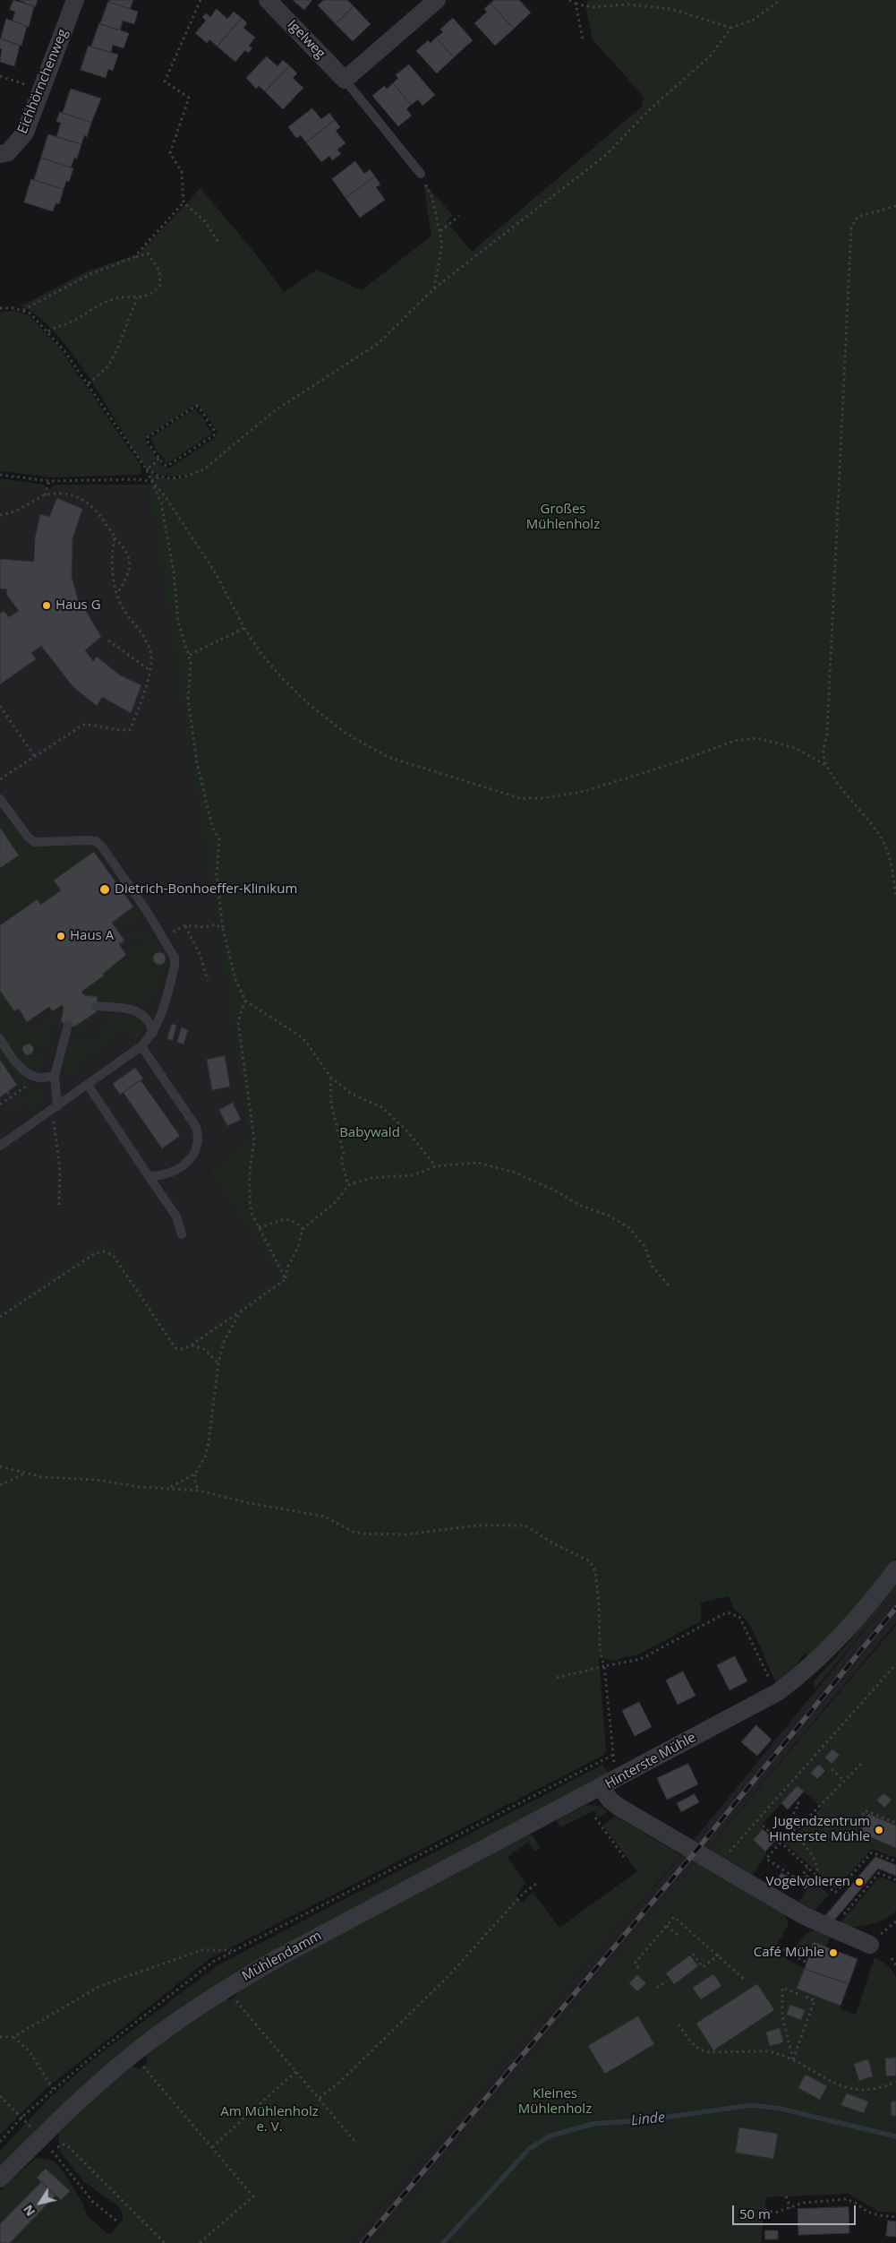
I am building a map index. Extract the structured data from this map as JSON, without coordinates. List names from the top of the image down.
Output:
{
  "streets": {
    "street": [
      "Igelweg",
      "Eichhörnchenweg",
      "Hinterste Mühle",
      "Mühlendamm"
    ]
  },
  "crossings": [
    ["Hinterste Mühle", "Mühlendamm"]
  ],
  "water": ["Linde"],
  "parks": [
    "Großes Mühlenholz",
    "Babywald",
    "Kleines Mühlenholz",
    "Am Mühlenholz e. V."
  ],
  "places": [
    "Haus G",
    "Dietrich-Bonhoeffer-Klinikum",
    "Haus A",
    "Jugendzentrum Hinterste Mühle",
    "Vogelvolieren",
    "Café Mühle"
  ],
  "scale_bar": "50 m",
  "north": "bottom left"
}
